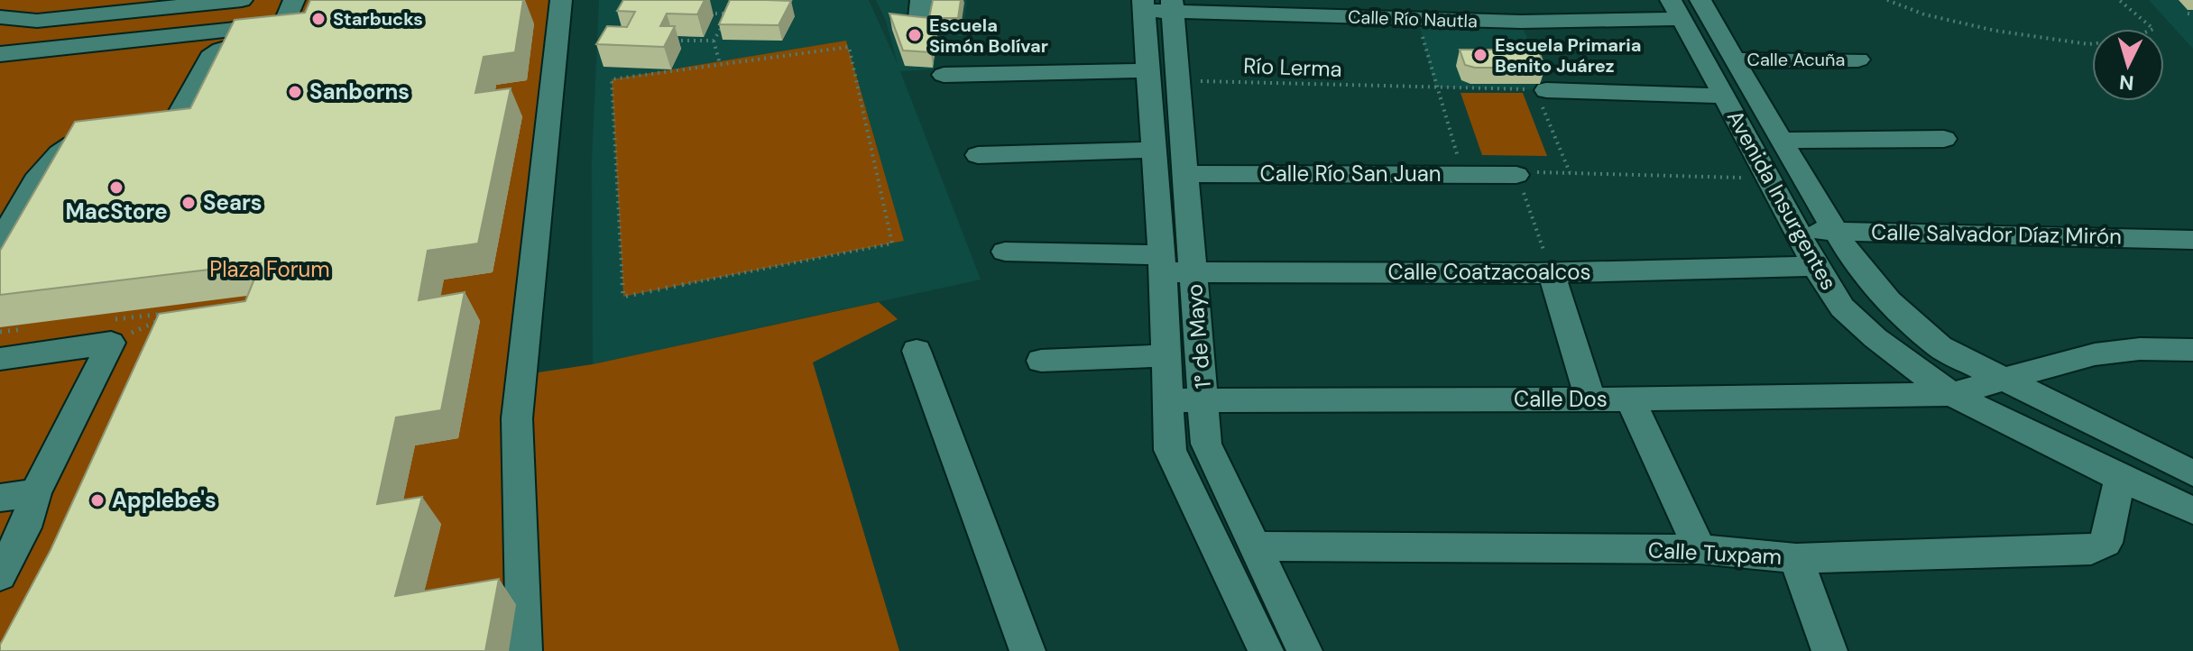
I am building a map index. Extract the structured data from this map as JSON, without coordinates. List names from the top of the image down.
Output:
{
  "streets": {
    "street": [
      "Calle Río Nautla",
      "Calle Acuña",
      "Calle Río San Juan",
      "Avenida Insurgentes",
      "Calle Salvador Díaz Mirón",
      "Calle Coatzacoalcos",
      "1° de Mayo",
      "Calle Dos",
      "Calle Tuxpam"
    ],
    "path": ["Río Lerma"]
  },
  "crossings": [
    ["Calle Río Nautla", "Avenida Insurgentes"],
    ["Calle Río Nautla", "1° de Mayo"],
    ["Calle Acuña", "Avenida Insurgentes"],
    ["Río Lerma", "1° de Mayo"],
    ["Calle Río San Juan", "1° de Mayo"],
    ["Avenida Insurgentes", "Calle Salvador Díaz Mirón"],
    ["Avenida Insurgentes", "Calle Coatzacoalcos"],
    ["Avenida Insurgentes", "Calle Dos"],
    ["Avenida Insurgentes", "Calle Tuxpam"],
    ["Calle Coatzacoalcos", "1° de Mayo"],
    ["1° de Mayo", "Calle Dos"],
    ["1° de Mayo", "Calle Tuxpam"]
  ],
  "parks": ["Plaza Forum"],
  "places": [
    "Starbucks",
    "Escuela Simón Bolívar",
    "Escuela Primaria Benito Juárez",
    "Sanborns",
    "MacStore",
    "Sears",
    "Applebe's"
  ],
  "north": "bottom"
}
